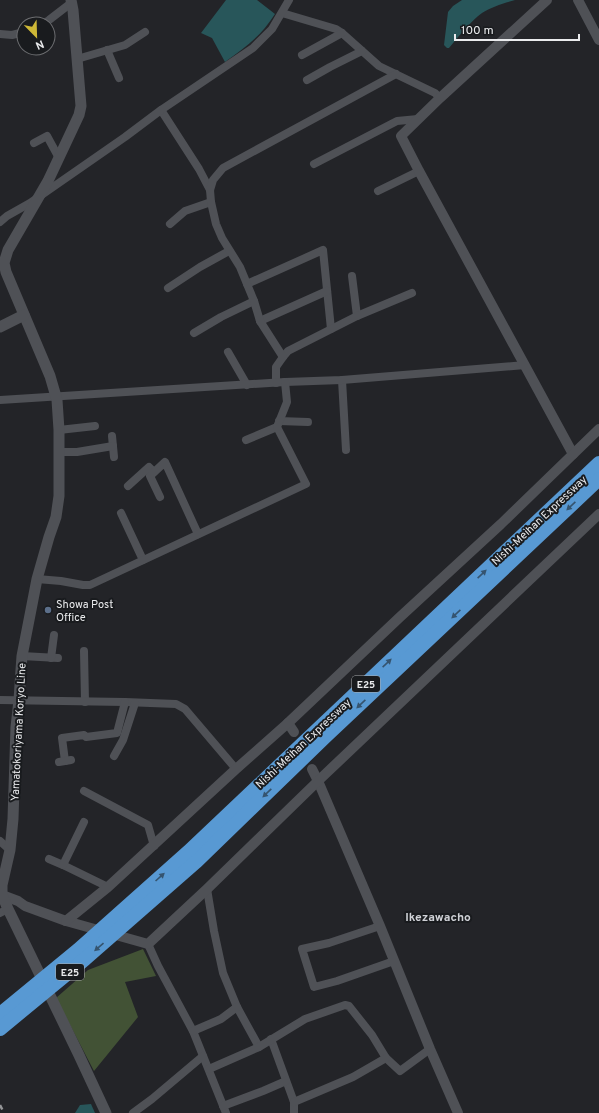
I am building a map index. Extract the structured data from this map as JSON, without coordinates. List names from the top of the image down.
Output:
{
  "streets": {
    "highway": ["Nishi-Meihan Expressway", "E25"],
    "main road": ["Yamatokoriyama Koryo Line"]
  },
  "districts": ["Ikezawacho"],
  "places": ["Showa Post Office"],
  "scale_bar": "100 m",
  "north": "bottom right"
}
